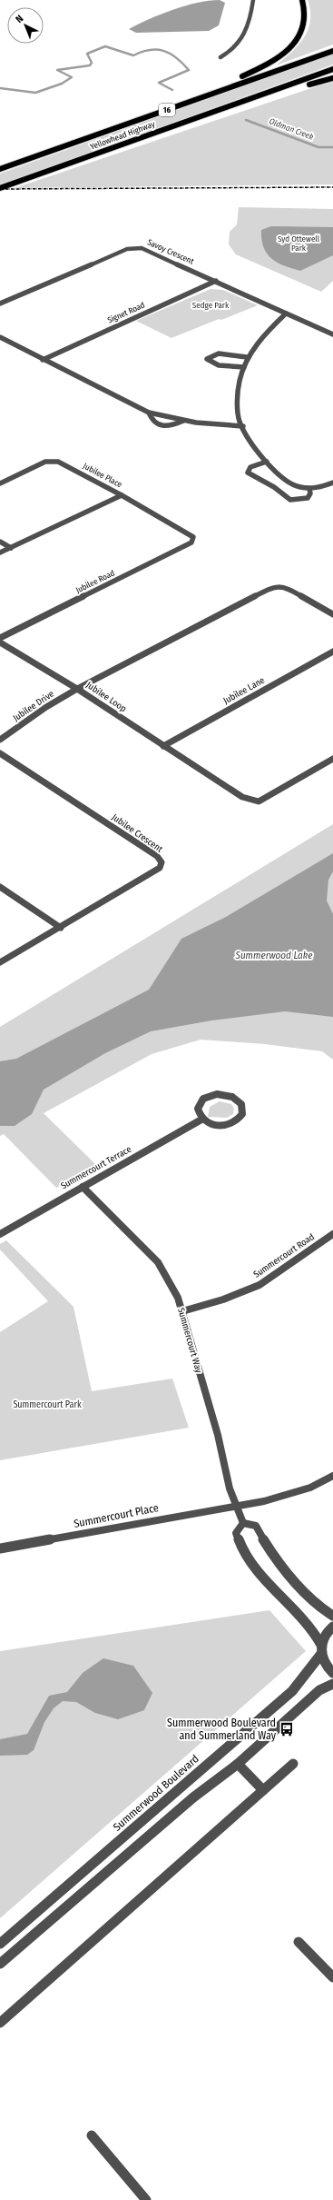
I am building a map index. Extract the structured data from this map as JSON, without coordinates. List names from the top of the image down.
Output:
{
  "streets": {
    "highway": ["16", "Yellowhead Highway"],
    "street": [
      "Savoy Crescent",
      "Signet Road",
      "Jubilee Place",
      "Jubilee Road",
      "Jubilee Lane",
      "Jubilee Loop",
      "Jubilee Drive",
      "Jubilee Crescent",
      "Summercourt Terrace",
      "Summercourt Road",
      "Summercourt Way",
      "Summercourt Place",
      "Summerwood Boulevard"
    ]
  },
  "crossings": [
    ["Savoy Crescent", "Signet Road"],
    ["Jubilee Place", "Jubilee Road"],
    ["Jubilee Lane", "Jubilee Loop"],
    ["Jubilee Loop", "Jubilee Drive"],
    ["Summercourt Terrace", "Summercourt Way"],
    ["Summercourt Road", "Summercourt Way"],
    ["Summercourt Way", "Summercourt Place"]
  ],
  "water": ["Oldman Creek", "Summerwood Lake"],
  "parks": ["Syd Ottewell Park", "Sedge Park", "Summercourt Park"],
  "places": {
    "bus stop": ["Summerwood Boulevard and Summerland Way"]
  },
  "north": "top left"
}
